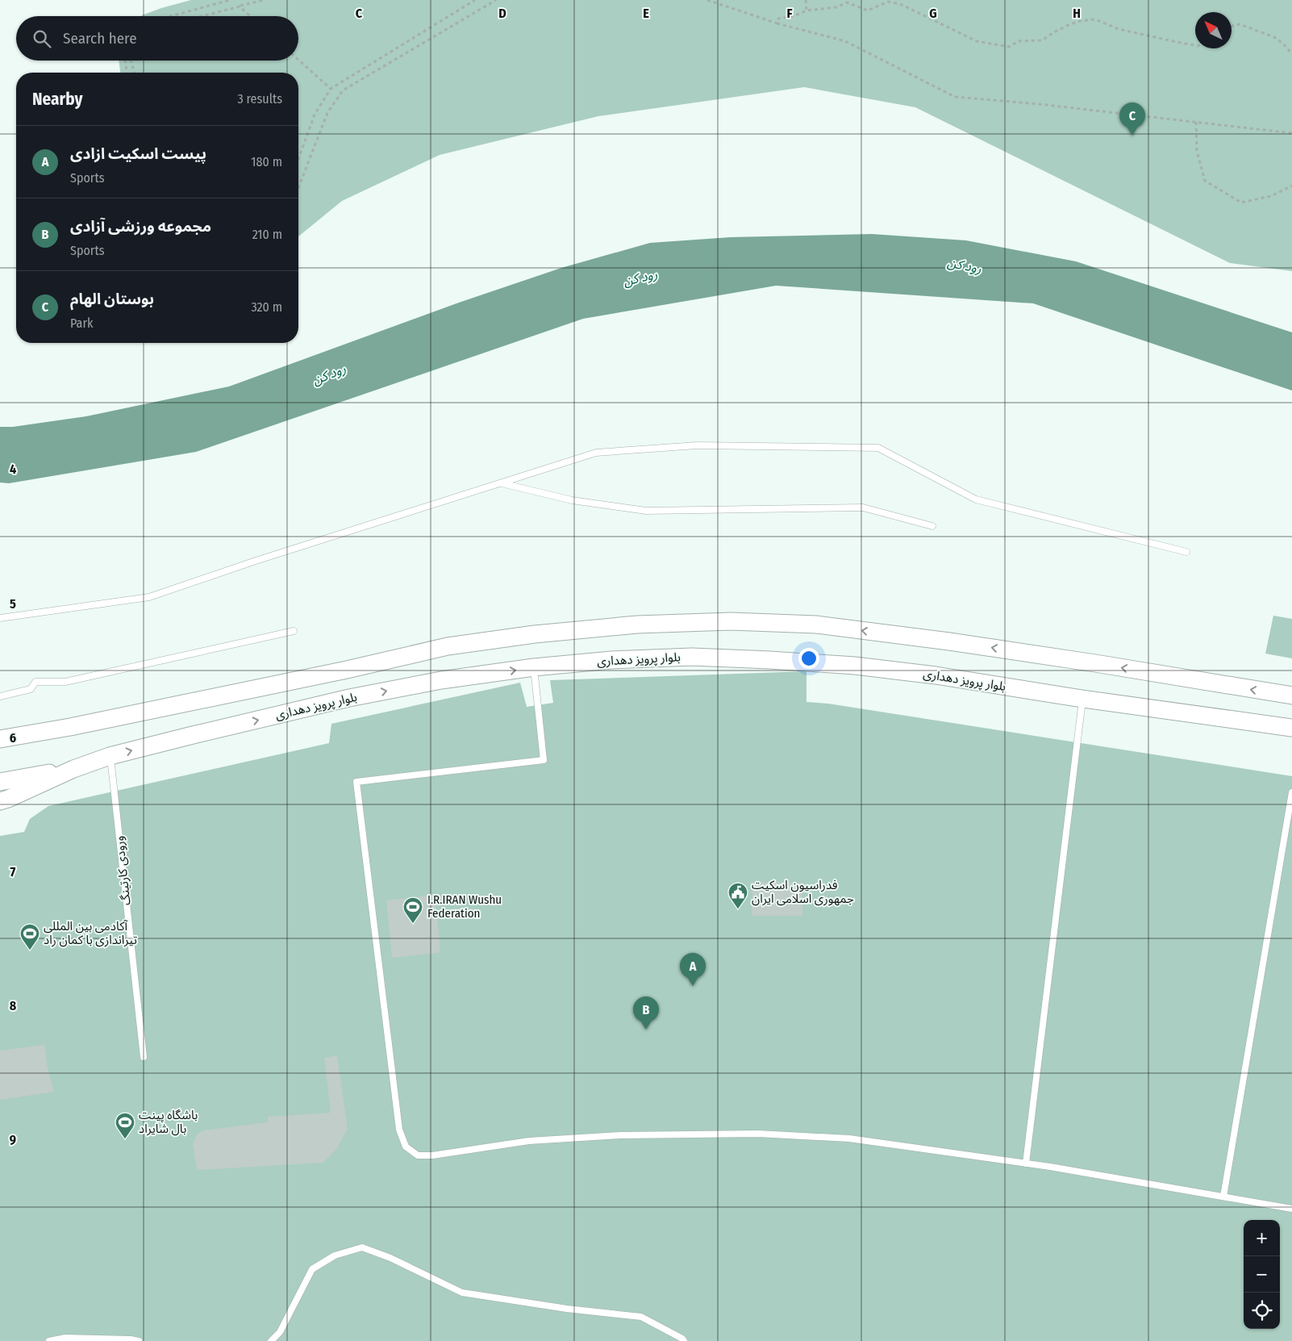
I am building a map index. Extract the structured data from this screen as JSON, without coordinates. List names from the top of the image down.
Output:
{
  "streets": {
    "main road": ["بلوار پرویز دهداری"],
    "lane": ["ورودی کارتینگ"]
  },
  "crossings": [
    ["بلوار پرویز دهداری", "ورودی کارتینگ"]
  ],
  "water": ["رود کن"],
  "places": {
    "public building": ["فدراسیون اسکیت جمهوری اسلامی ایران"],
    "sports": ["I.R.IRAN Wushu Federation", "آکادمی بین المللی تیراندازی با کمان راد", "باشگاه پینت بال شایراد"]
  },
  "north": "top left",
  "page": {
    "search": "Search here",
    "heading": ["Nearby", "3 results"],
    "pins": ["C", "A", "B"],
    "list": [
      {
        "mark": "A",
        "name": "پیست اسکیت ازادی",
        "note": "Sports",
        "value": "180 m"
      },
      {
        "mark": "B",
        "name": "مجموعه ورزشی آزادی",
        "note": "Sports",
        "value": "210 m"
      },
      {
        "mark": "C",
        "name": "بوستان الهام",
        "note": "Park",
        "value": "320 m"
      }
    ],
    "map_buttons": ["+", "−"]
  },
  "grid": {
    "columns": [
      "C",
      "D",
      "E",
      "F",
      "G",
      "H"
    ],
    "rows": [
      "4",
      "5",
      "6",
      "7",
      "8",
      "9"
    ]
  }
}
